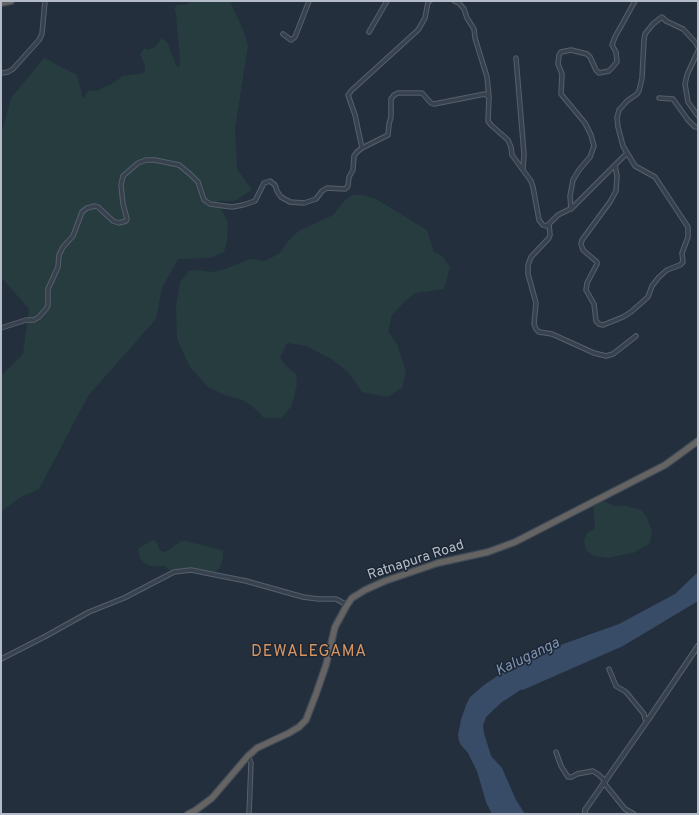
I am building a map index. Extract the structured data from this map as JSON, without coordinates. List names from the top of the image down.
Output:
{
  "streets": {
    "highway": ["Ratnapura Road"]
  },
  "districts": ["DEWALEGAMA"],
  "water": ["Kaluganga"]
}
